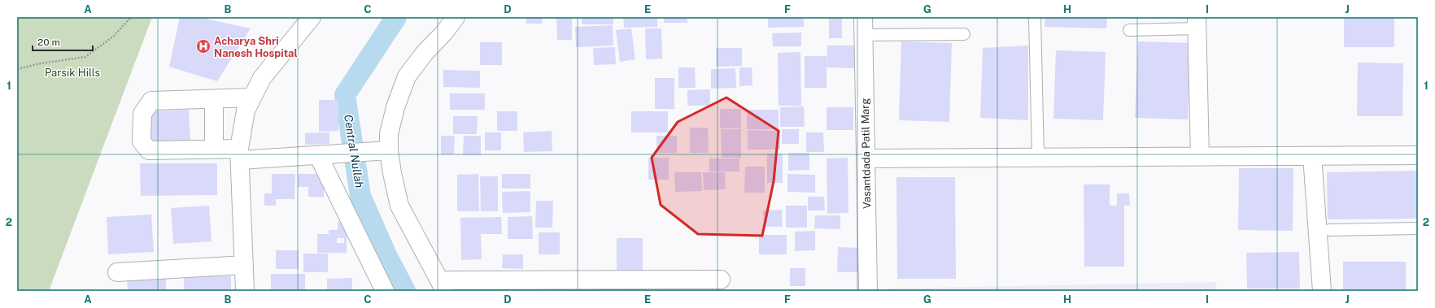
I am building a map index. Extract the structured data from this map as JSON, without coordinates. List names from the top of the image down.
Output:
{
  "streets": {
    "street": ["Vasantdada Patil Marg"]
  },
  "water": ["Central Nullah"],
  "parks": ["Parsik Hills"],
  "places": {
    "hospital": ["Acharya Shri Nanesh Hospital"]
  },
  "scale_bar": "20 m",
  "grid": {
    "columns": [
      "A",
      "B",
      "C",
      "D",
      "E",
      "F",
      "G",
      "H",
      "I",
      "J"
    ],
    "rows": ["1", "2"]
  }
}
